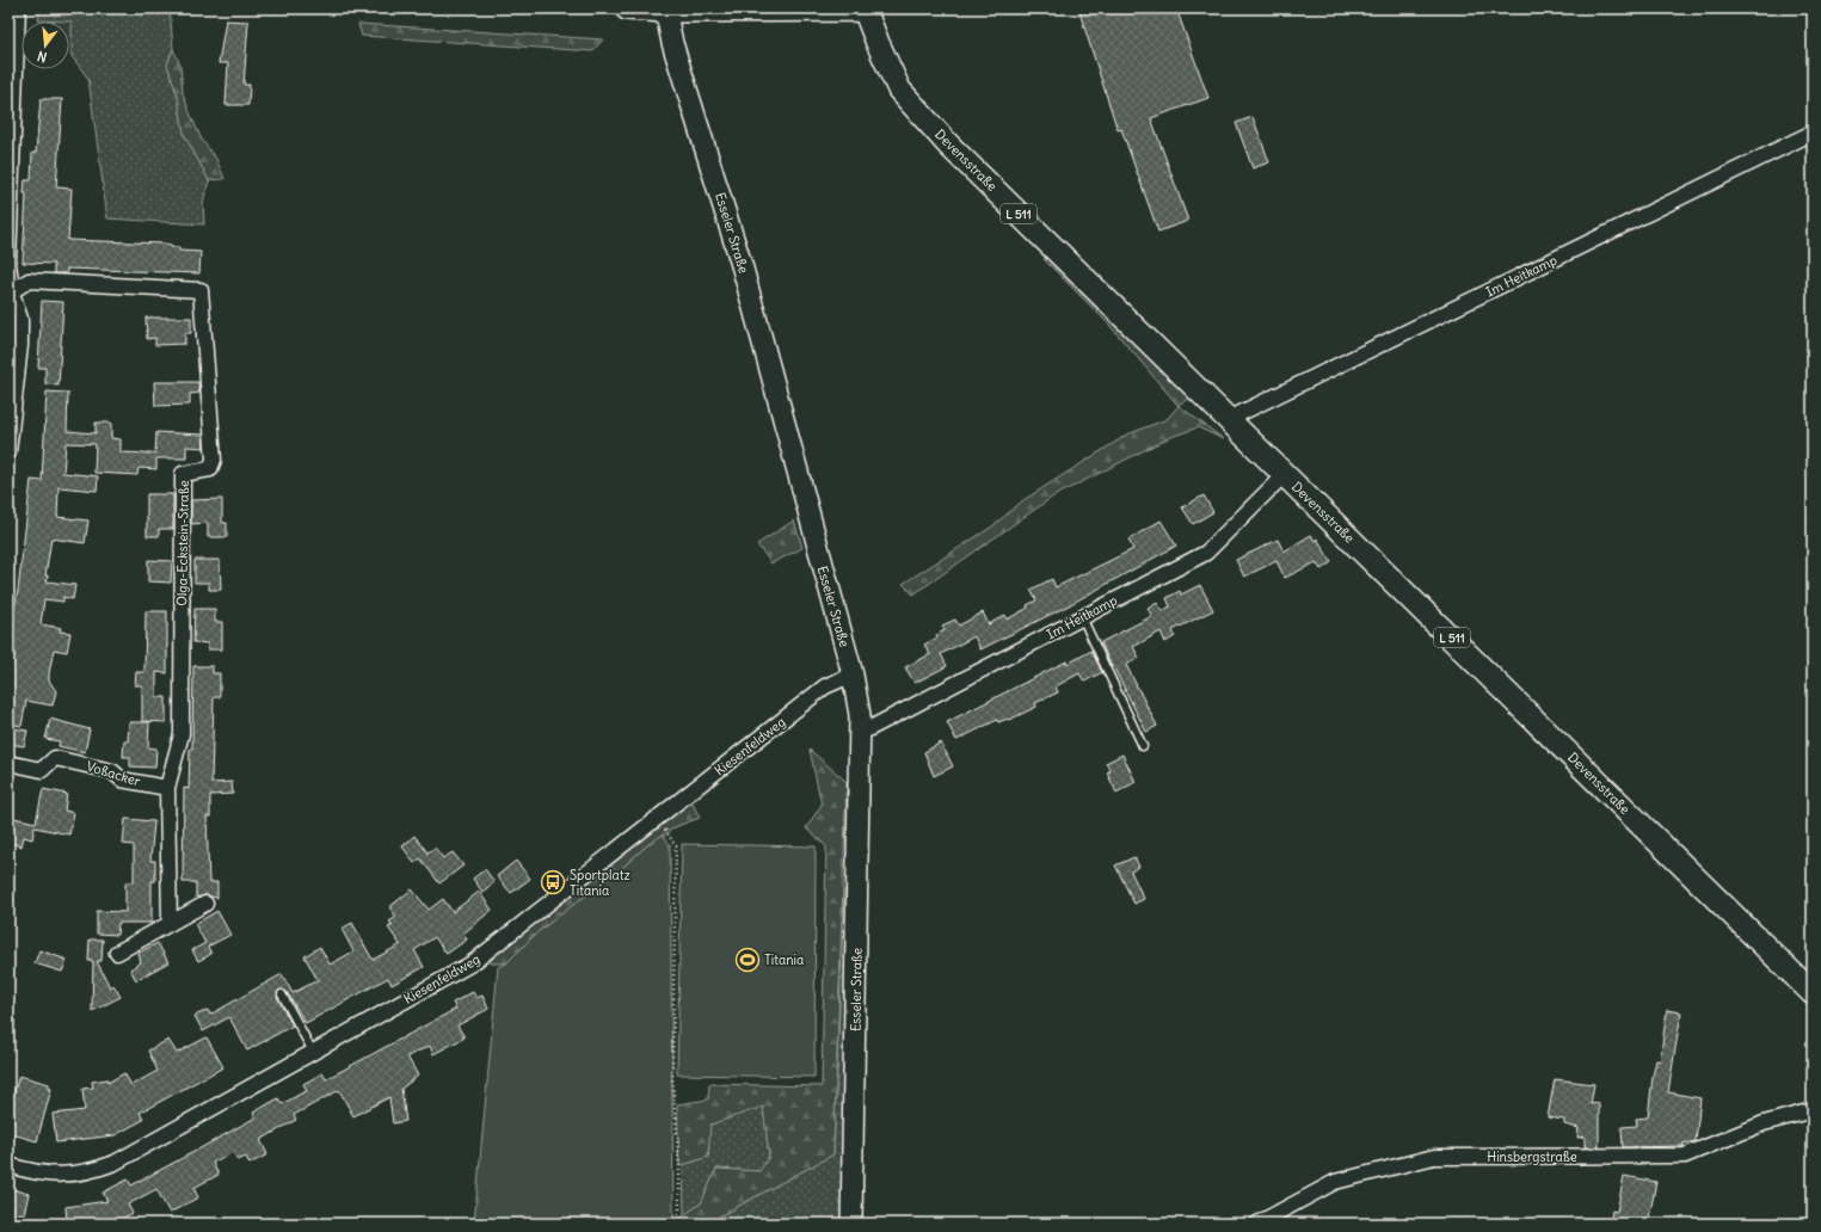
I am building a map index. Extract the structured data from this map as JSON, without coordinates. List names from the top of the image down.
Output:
{
  "streets": {
    "main road": ["Devensstraße", "L 511", "Esseler Straße"],
    "street": [
      "Im Heitkamp",
      "Olga-Eckstein-Straße",
      "Kiesenfeldweg",
      "Voßacker",
      "Hinsbergstraße"
    ]
  },
  "crossings": [
    ["Devensstraße", "L 511"],
    ["Devensstraße", "Im Heitkamp"],
    ["L 511", "Esseler Straße"],
    ["Esseler Straße", "Im Heitkamp"],
    ["Esseler Straße", "Kiesenfeldweg"],
    ["Olga-Eckstein-Straße", "Voßacker"]
  ],
  "places": {
    "bus stop": ["Sportplatz Titania"],
    "sports": ["Titania"]
  },
  "north": "bottom"
}
